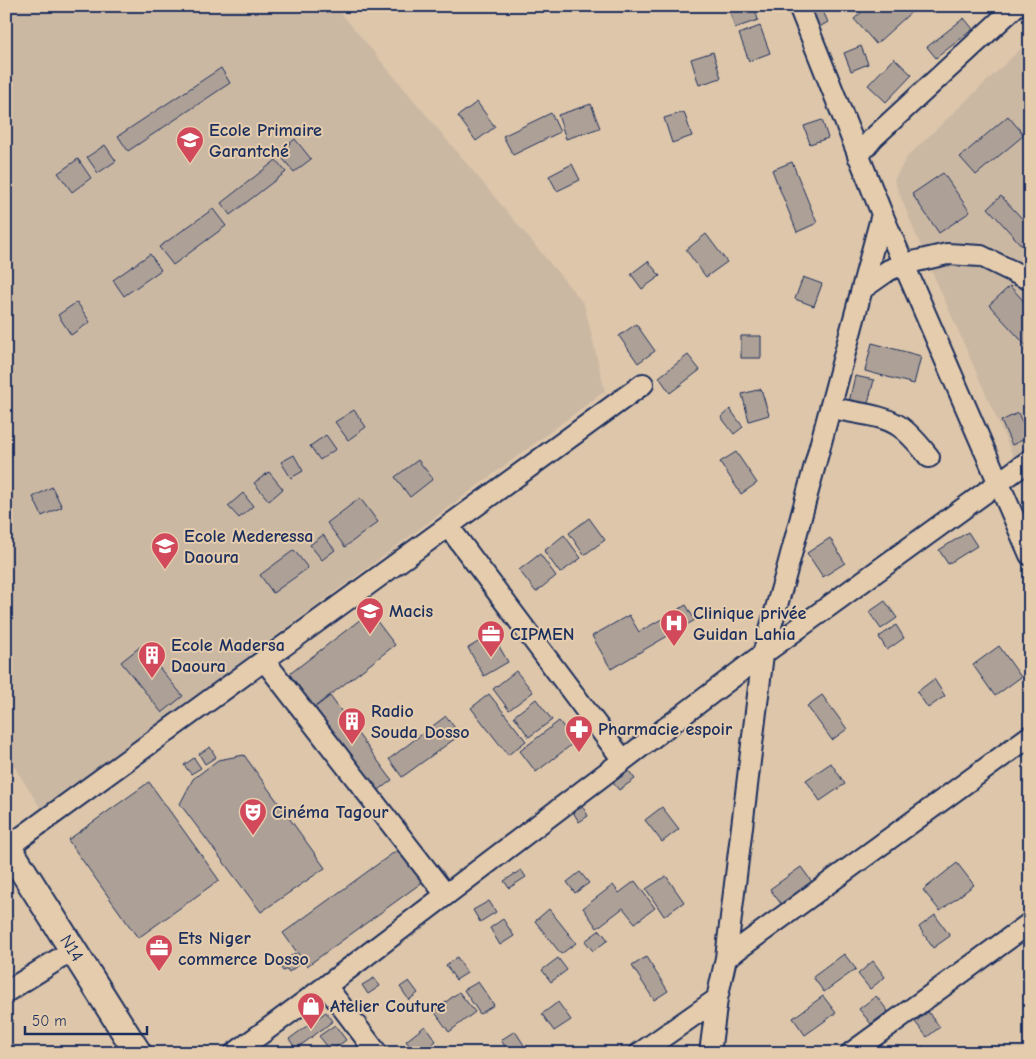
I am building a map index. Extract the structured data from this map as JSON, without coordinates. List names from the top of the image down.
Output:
{
  "streets": {
    "main road": ["N14"]
  },
  "places": {
    "school or university": ["Ecole Primaire Garantché", "Ecole Mederessa Daoura", "Macis"],
    "hospital": ["Clinique privée Guidan Lahia"],
    "office": ["CIPMEN", "Ets Niger commerce Dosso"],
    "building": ["Ecole Madersa Daoura", "Radio Souda Dosso"],
    "pharmacy": ["Pharmacie espoir"],
    "theatre": ["Cinéma Tagour"],
    "shop": ["Atelier Couture"]
  },
  "scale_bar": "50 m"
}
